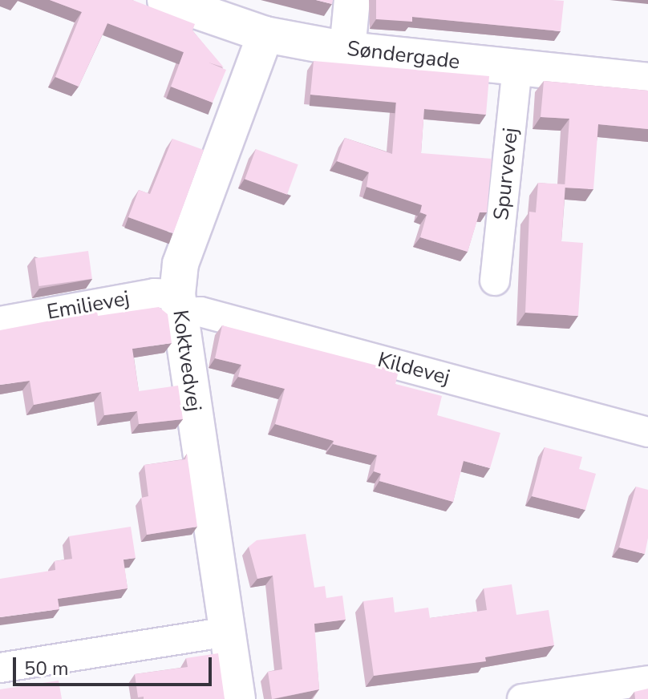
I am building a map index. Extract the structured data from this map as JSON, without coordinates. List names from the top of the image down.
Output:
{
  "streets": {
    "street": [
      "Søndergade",
      "Spurvevej",
      "Emilievej",
      "Koktvedvej",
      "Kildevej"
    ]
  },
  "crossings": [
    ["Søndergade", "Spurvevej"],
    ["Søndergade", "Koktvedvej"],
    ["Emilievej", "Koktvedvej"],
    ["Emilievej", "Kildevej"],
    ["Koktvedvej", "Kildevej"]
  ],
  "scale_bar": "50 m"
}
